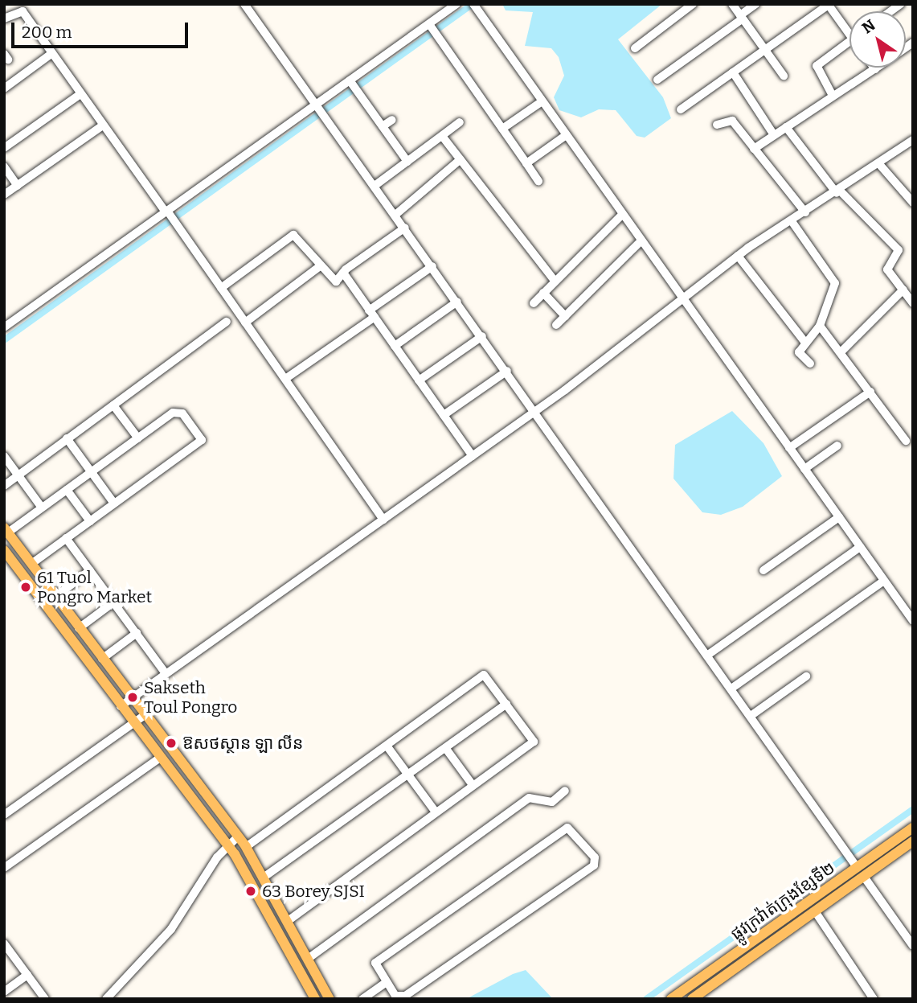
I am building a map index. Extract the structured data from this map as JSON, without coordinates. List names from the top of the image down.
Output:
{
  "streets": {
    "main road": ["ផ្លូវក្រវ៉ាត់ក្រុងខ្សែទី២"]
  },
  "places": [
    "61 Tuol Pongro Market",
    "Sakseth Toul Pongro",
    "ឱសថស្ថាន ឡា លីន",
    "63 Borey SJSI"
  ],
  "scale_bar": "200 m",
  "north": "top left"
}
